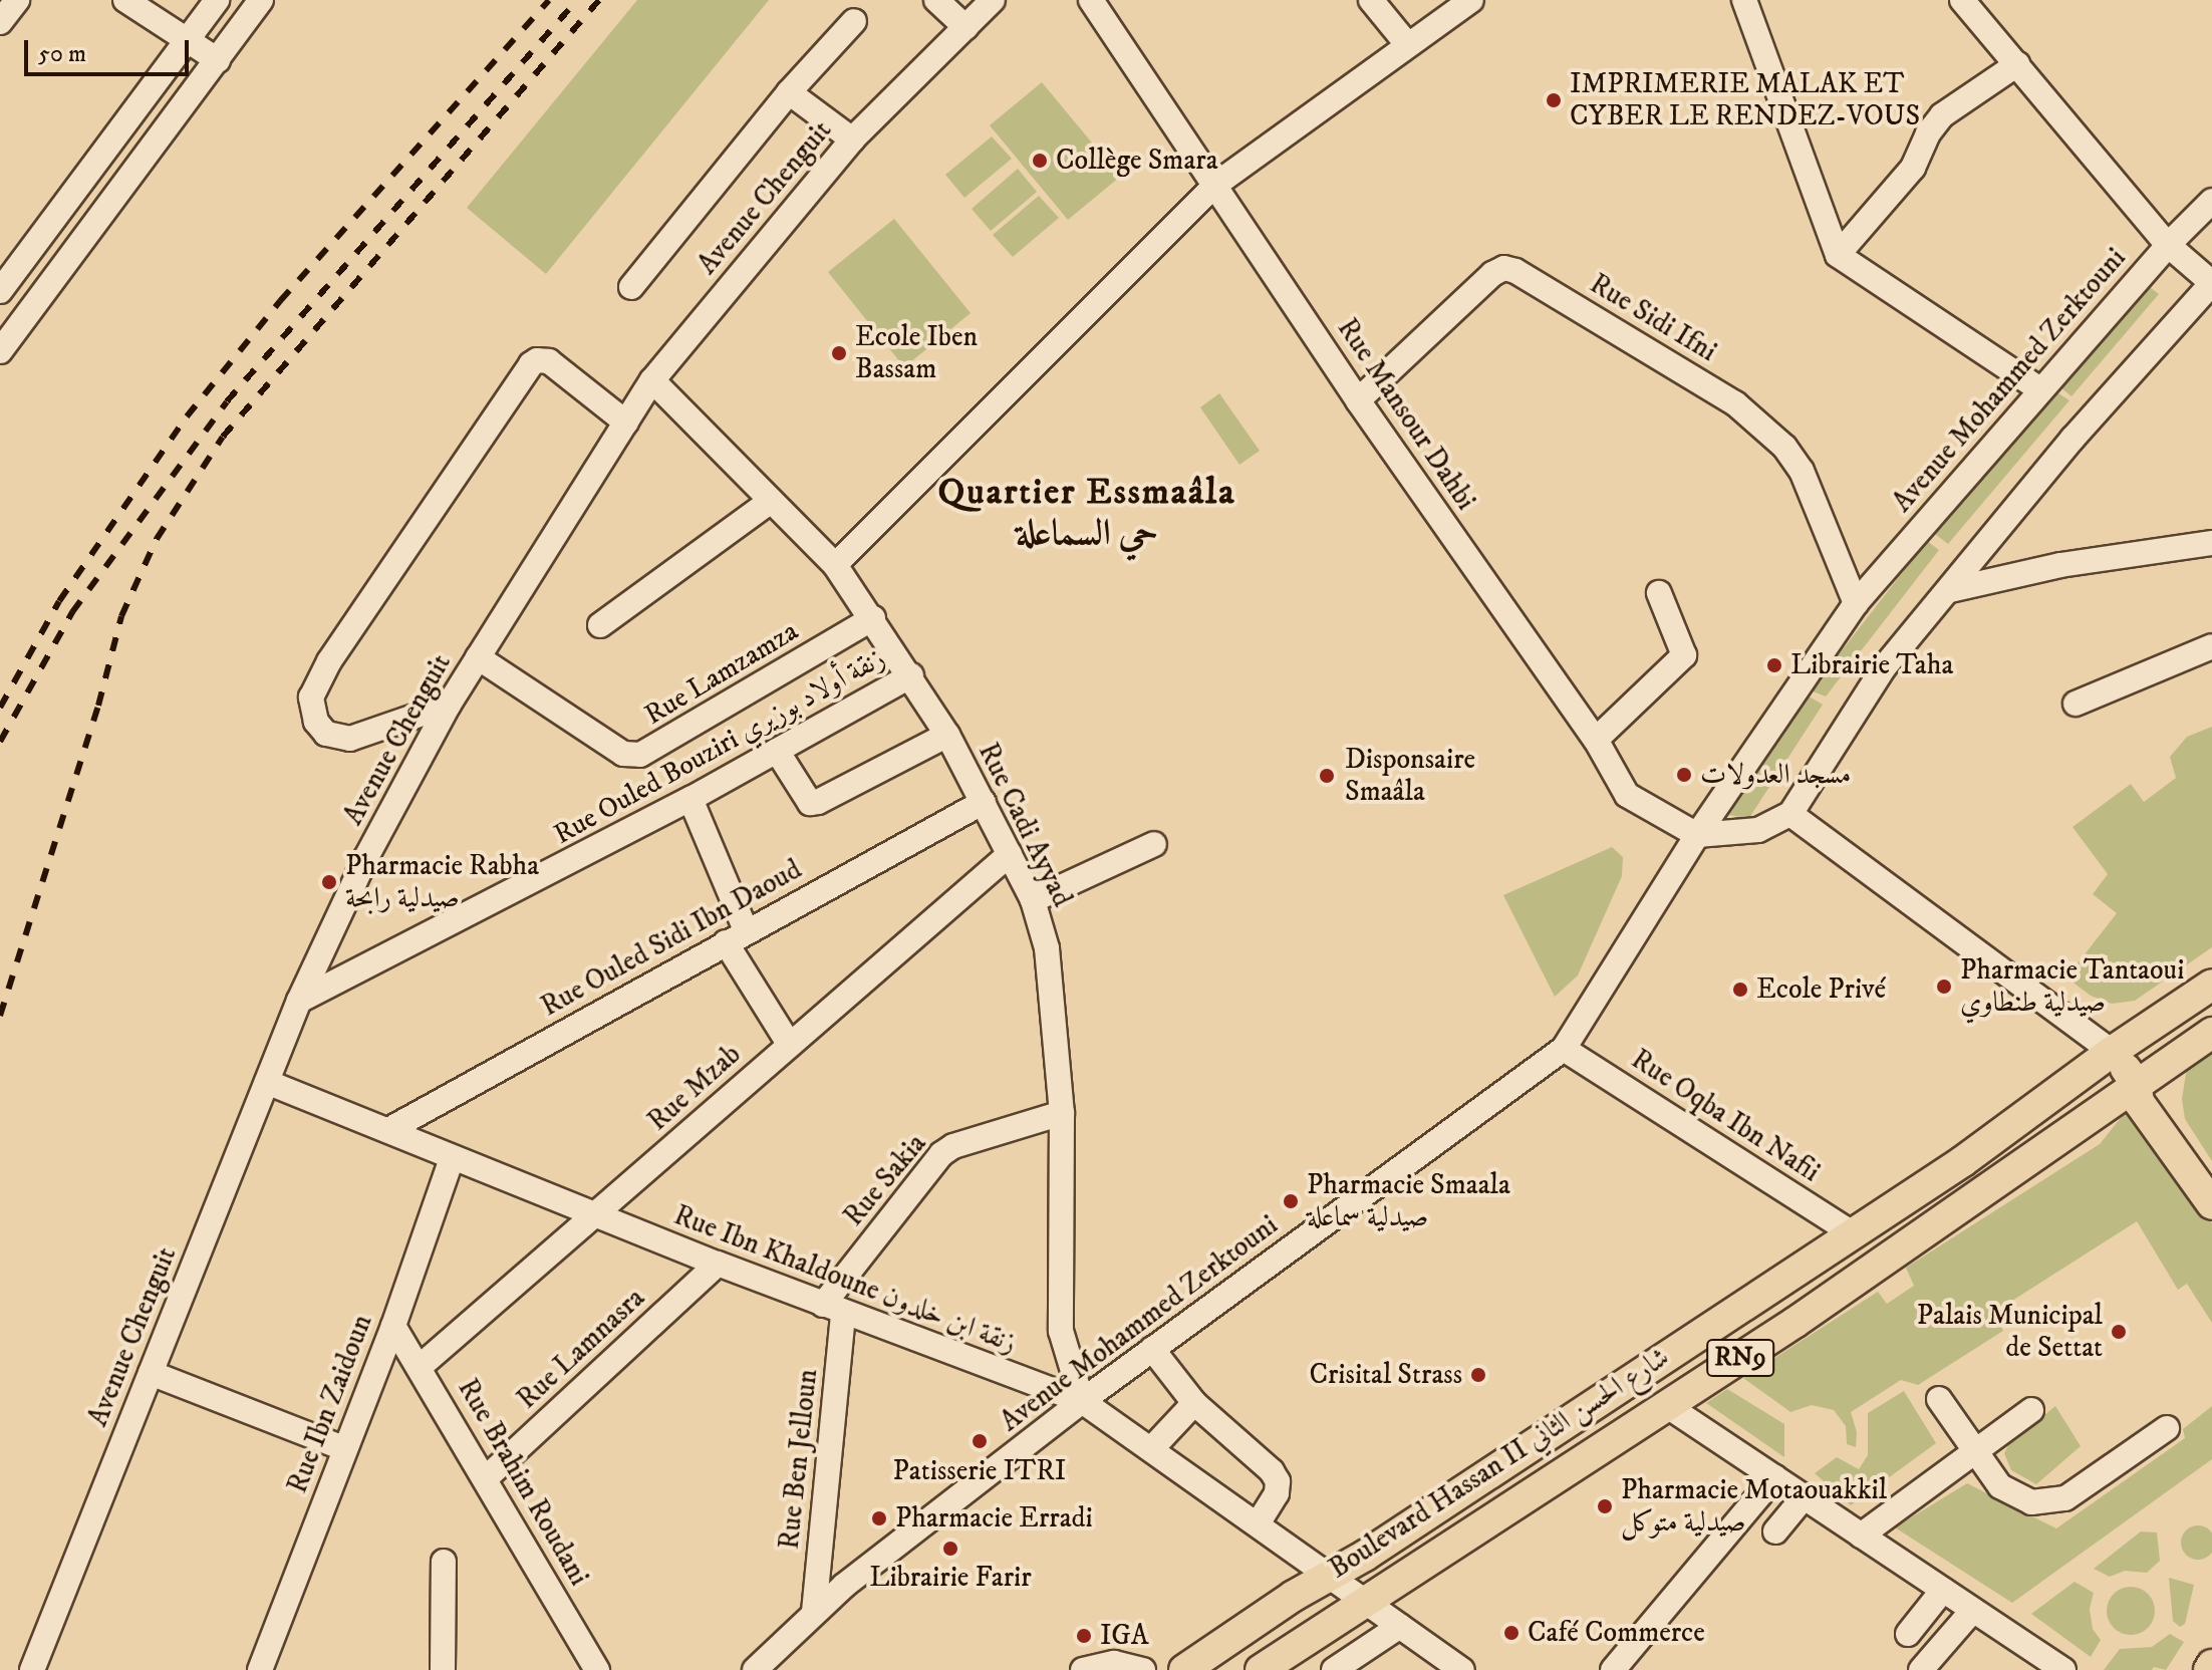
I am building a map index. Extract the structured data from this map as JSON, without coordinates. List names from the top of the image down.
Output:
{
  "streets": {
    "main road": ["RN9", "Boulevard Hassan II شارع الحسن الثاني"],
    "street": [
      "Avenue Chenguit",
      "Rue Sidi Ifni",
      "Avenue Mohammed Zerktouni",
      "Rue Mansour Dahbi",
      "Rue Lamzamza",
      "Rue Ouled Bouziri زنقة أولاد بوزيري",
      "Rue Cadi Ayyad",
      "Rue Ouled Sidi Ibn Daoud",
      "Rue Mzab",
      "Rue Oqba Ibn Nafii",
      "Rue Sakia",
      "Rue Ibn Khaldoune زنقة ابن خلدون",
      "Rue Lamnasra",
      "Rue Ibn Zaidoun",
      "Rue Ben Jelloun",
      "Rue Brahim Roudani"
    ]
  },
  "crossings": [
    ["Avenue Chenguit", "Rue Lamzamza"],
    ["Avenue Chenguit", "Rue Ouled Bouziri زنقة أولاد بوزيري"],
    ["Avenue Chenguit", "Rue Cadi Ayyad"],
    ["Avenue Chenguit", "Rue Ibn Khaldoune زنقة ابن خلدون"],
    ["Rue Sidi Ifni", "Avenue Mohammed Zerktouni"],
    ["Rue Sidi Ifni", "Rue Mansour Dahbi"],
    ["Avenue Mohammed Zerktouni", "Rue Mansour Dahbi"],
    ["Avenue Mohammed Zerktouni", "Rue Cadi Ayyad"],
    ["Avenue Mohammed Zerktouni", "Rue Oqba Ibn Nafii"],
    ["Avenue Mohammed Zerktouni", "Rue Ibn Khaldoune زنقة ابن خلدون"],
    ["Avenue Mohammed Zerktouni", "Rue Ben Jelloun"],
    ["Rue Lamzamza", "Rue Cadi Ayyad"],
    ["Rue Ouled Bouziri زنقة أولاد بوزيري", "Rue Cadi Ayyad"],
    ["Rue Cadi Ayyad", "Rue Ouled Sidi Ibn Daoud"],
    ["Rue Cadi Ayyad", "Rue Mzab"],
    ["Rue Cadi Ayyad", "Rue Sakia"],
    ["Rue Cadi Ayyad", "Rue Ibn Khaldoune زنقة ابن خلدون"],
    ["Rue Ouled Sidi Ibn Daoud", "Rue Ibn Khaldoune زنقة ابن خلدون"],
    ["Rue Mzab", "Rue Ibn Khaldoune زنقة ابن خلدون"],
    ["Rue Mzab", "Rue Brahim Roudani"],
    ["Rue Oqba Ibn Nafii", "Boulevard Hassan II شارع الحسن الثاني"],
    ["Rue Sakia", "Rue Ibn Khaldoune زنقة ابن خلدون"],
    ["Rue Sakia", "Rue Ben Jelloun"],
    ["Rue Ibn Khaldoune زنقة ابن خلدون", "Rue Lamnasra"],
    ["Rue Ibn Khaldoune زنقة ابن خلدون", "Rue Ibn Zaidoun"],
    ["Rue Ibn Khaldoune زنقة ابن خلدون", "Rue Ben Jelloun"],
    ["Rue Ibn Khaldoune زنقة ابن خلدون", "Boulevard Hassan II شارع الحسن الثاني"],
    ["Rue Lamnasra", "Rue Brahim Roudani"],
    ["Rue Ibn Zaidoun", "Rue Brahim Roudani"]
  ],
  "districts": ["Quartier Essmaâla حي السماعلة"],
  "places": [
    "IMPRIMERIE MALAK ET CYBER LE RENDEZ-VOUS",
    "Collège Smara",
    "Ecole Iben Bassam",
    "Librairie Taha",
    "مسجد العدولات",
    "Disponsaire Smaâla",
    "Pharmacie Rabha صيدلية رابحة",
    "Pharmacie Tantaoui صيدلية طنطاوي",
    "Ecole Privé",
    "Pharmacie Smaala صيدلية سماعلة",
    "Palais Municipal de Settat",
    "Crisital Strass",
    "Patisserie ITRI",
    "Pharmacie Motaouakkil صيدلية متوكل",
    "Pharmacie Erradi",
    "Librairie Farir",
    "Café Commerce",
    "IGA"
  ],
  "scale_bar": "50 m"
}
